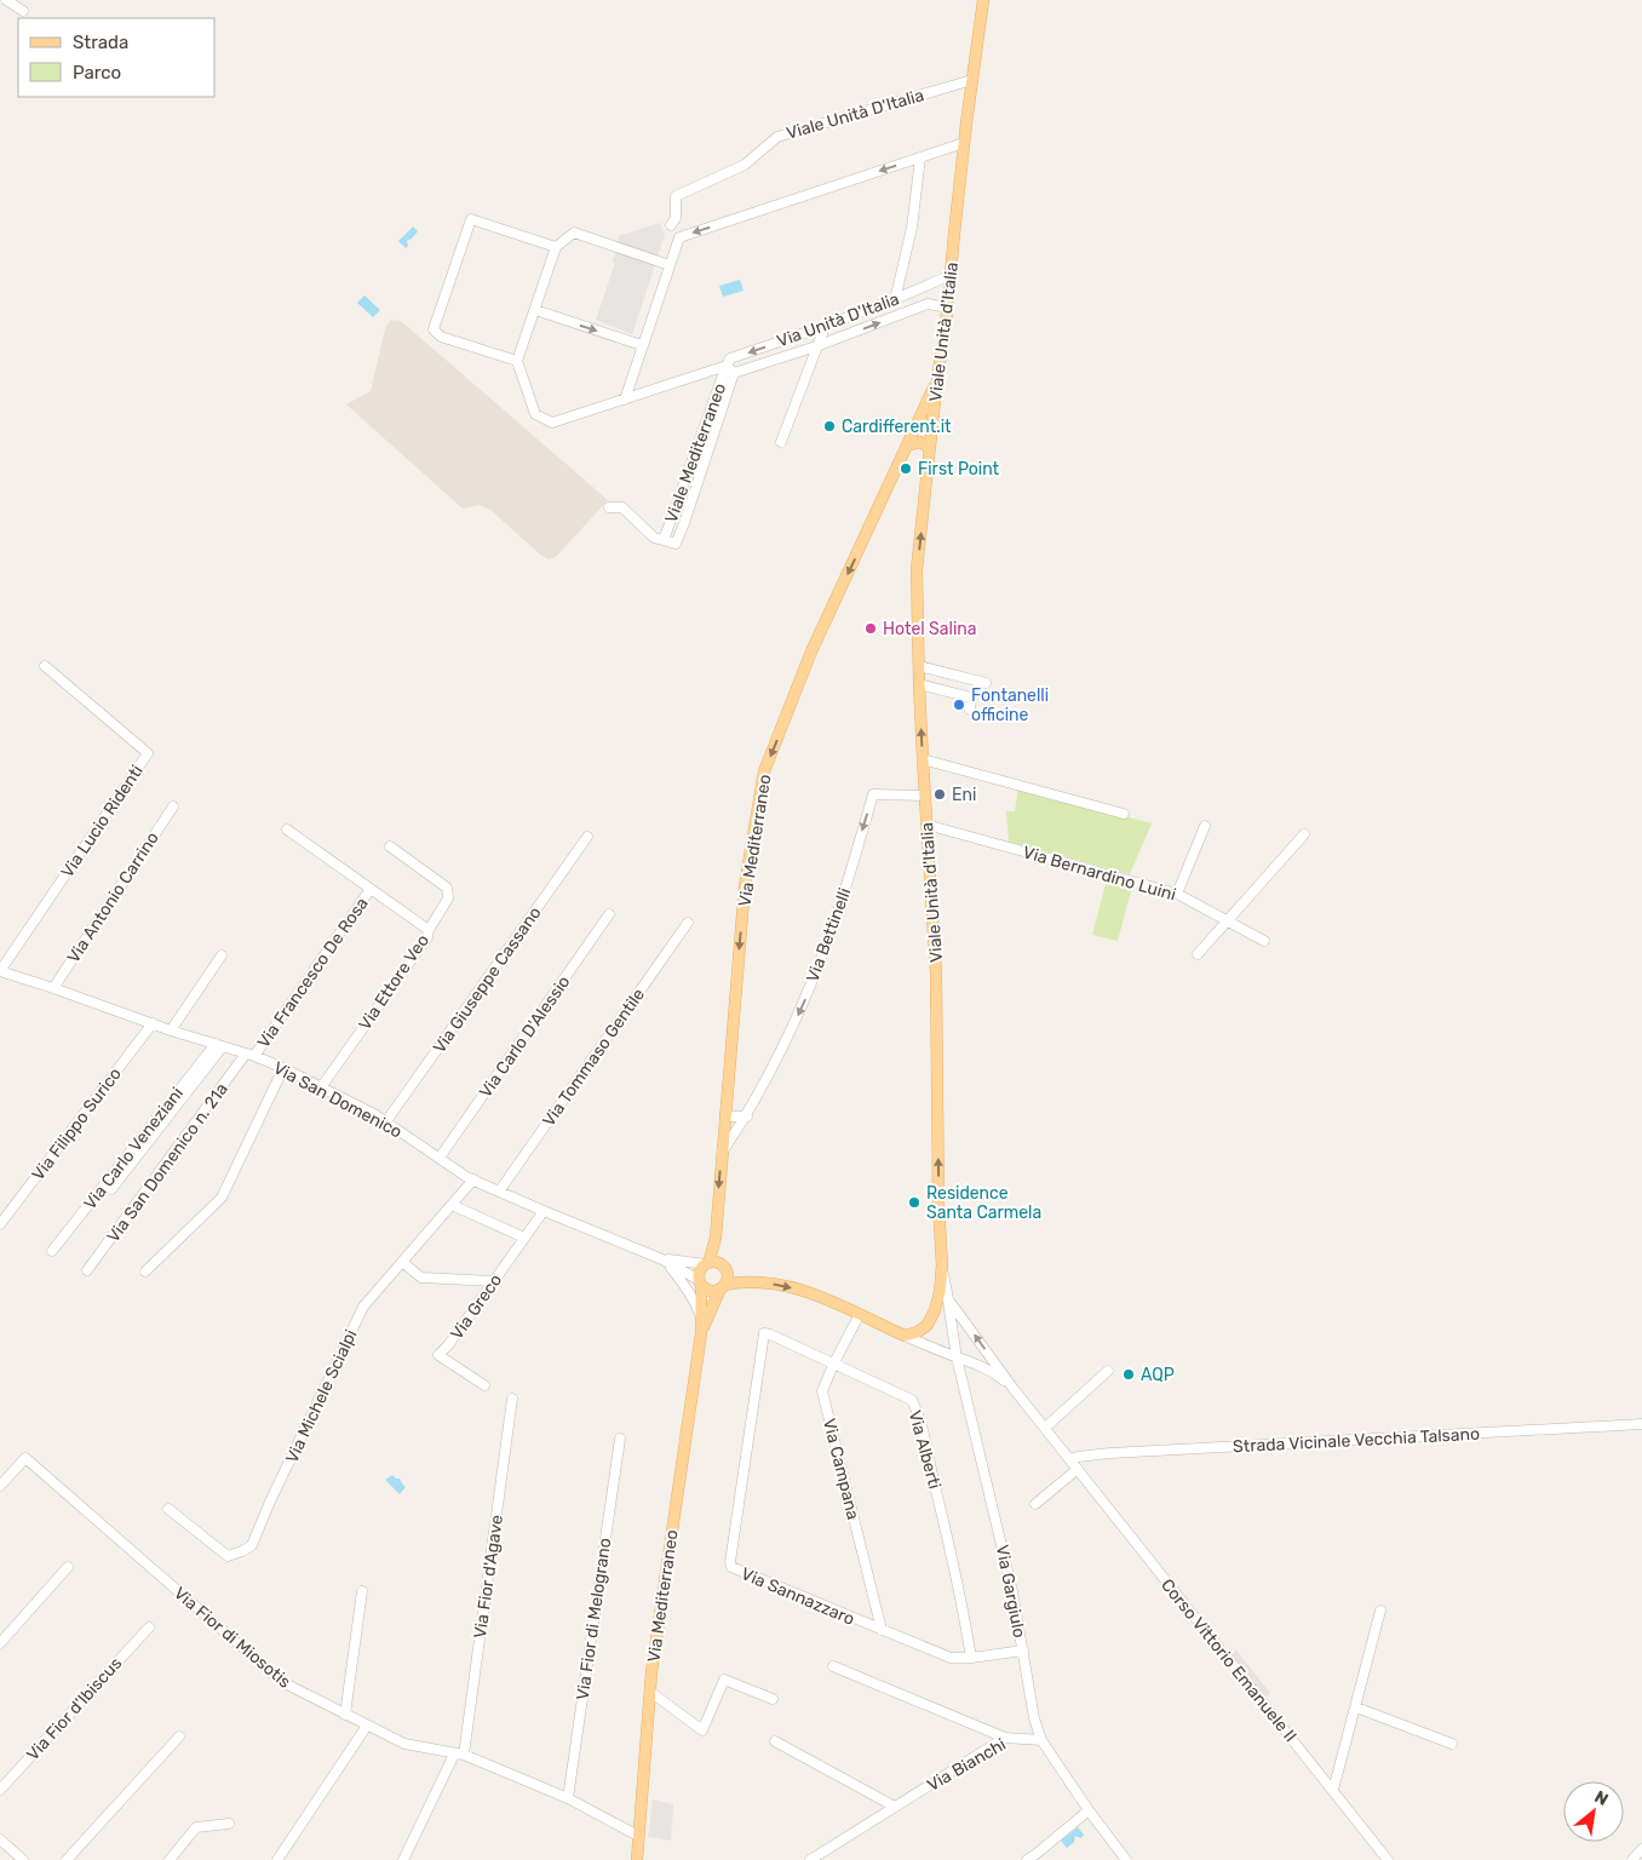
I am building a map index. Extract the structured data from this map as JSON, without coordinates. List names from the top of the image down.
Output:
{
  "streets": {
    "main road": ["Viale Unità d'Italia", "Via Mediterraneo"],
    "street": [
      "Viale Unità D'Italia",
      "Via Unità D'Italia",
      "Viale Mediterraneo",
      "Via Lucio Ridenti",
      "Via Bernardino Luini",
      "Via Antonio Carrino",
      "Via Bettinelli",
      "Via Francesco De Rosa",
      "Via Giuseppe Cassano",
      "Via Ettore Veo",
      "Via Carlo D'Alessio",
      "Via Tommaso Gentile",
      "Via San Domenico",
      "Via Filippo Surico",
      "Via Carlo Veneziani",
      "Via San Domenico n. 21a",
      "Via Greco",
      "Via Michele Scialpi",
      "Strada Vicinale Vecchia Talsano",
      "Via Alberti",
      "Via Campana",
      "Via Fior d'Agave",
      "Via Gargiulo",
      "Via Sannazzaro",
      "Via Fior di Melograno",
      "Via Fior di Miosotis",
      "Corso Vittorio Emanuele II",
      "Via Fior d'Ibiscus",
      "Via Bianchi"
    ]
  },
  "crossings": [
    ["Viale Unità D'Italia", "Viale Unità d'Italia"],
    ["Via Unità D'Italia", "Viale Unità d'Italia"],
    ["Via Unità D'Italia", "Viale Mediterraneo"],
    ["Viale Unità d'Italia", "Via Mediterraneo"],
    ["Viale Unità d'Italia", "Via Bernardino Luini"],
    ["Viale Unità d'Italia", "Via Bettinelli"],
    ["Viale Unità d'Italia", "Via Gargiulo"],
    ["Via Lucio Ridenti", "Via San Domenico"],
    ["Via Mediterraneo", "Via Bettinelli"],
    ["Via Mediterraneo", "Via San Domenico"],
    ["Via Mediterraneo", "Via Fior di Miosotis"],
    ["Via Antonio Carrino", "Via San Domenico"],
    ["Via Francesco De Rosa", "Via Ettore Veo"],
    ["Via Francesco De Rosa", "Via San Domenico"],
    ["Via Francesco De Rosa", "Via San Domenico n. 21a"],
    ["Via Giuseppe Cassano", "Via San Domenico"],
    ["Via Ettore Veo", "Via San Domenico"],
    ["Via Carlo D'Alessio", "Via San Domenico"],
    ["Via Tommaso Gentile", "Via San Domenico"],
    ["Via San Domenico", "Via Filippo Surico"],
    ["Via San Domenico", "Via Carlo Veneziani"],
    ["Via San Domenico", "Via San Domenico n. 21a"],
    ["Via San Domenico", "Via Greco"],
    ["Via San Domenico", "Via Michele Scialpi"],
    ["Strada Vicinale Vecchia Talsano", "Corso Vittorio Emanuele II"],
    ["Via Alberti", "Via Campana"],
    ["Via Alberti", "Via Sannazzaro"],
    ["Via Campana", "Via Sannazzaro"],
    ["Via Fior d'Agave", "Via Fior di Miosotis"],
    ["Via Gargiulo", "Via Sannazzaro"],
    ["Via Gargiulo", "Via Bianchi"],
    ["Via Fior di Melograno", "Via Fior di Miosotis"]
  ],
  "one_way": ["Viale Unità d'Italia", "Via Mediterraneo", "Via Bettinelli"],
  "places": [
    "Cardifferent.it",
    "First Point",
    "Hotel Salina",
    "Fontanelli officine",
    "Eni",
    "Residence Santa Carmela",
    "AQP"
  ],
  "legend": ["Strada", "Parco"],
  "north": "top right"
}
